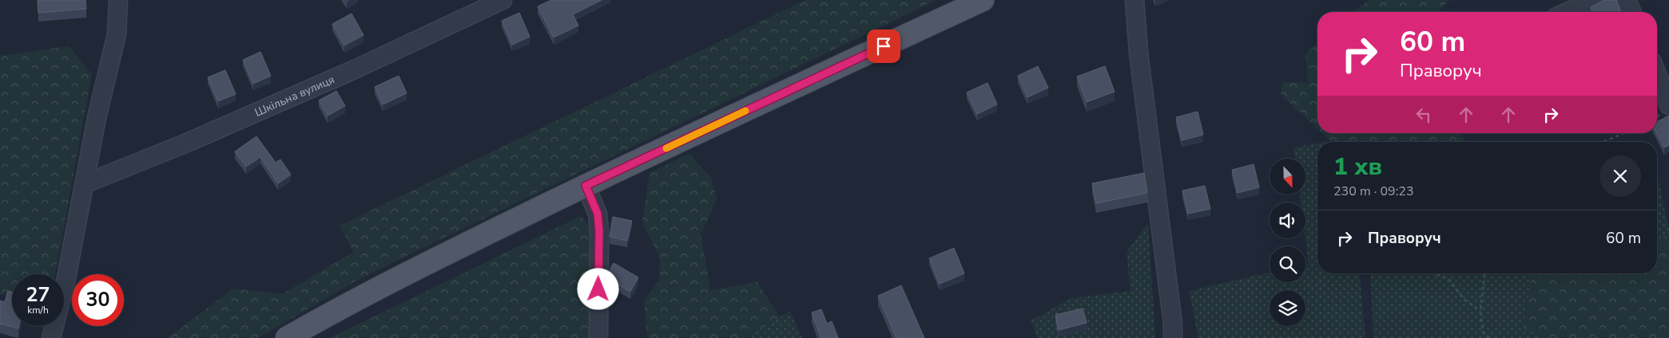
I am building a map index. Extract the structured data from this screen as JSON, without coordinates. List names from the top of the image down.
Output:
{
  "streets": {
    "street": ["Шкільна вулиця"]
  },
  "north": "bottom",
  "page": {
    "turn": ["60 m", "Праворуч"],
    "heading": ["1 хв", "230 m · 09:23"],
    "list": [
      {
        "name": "Праворуч",
        "value": "60 m"
      }
    ],
    "speed": "27 km/h",
    "limit": "30"
  }
}
